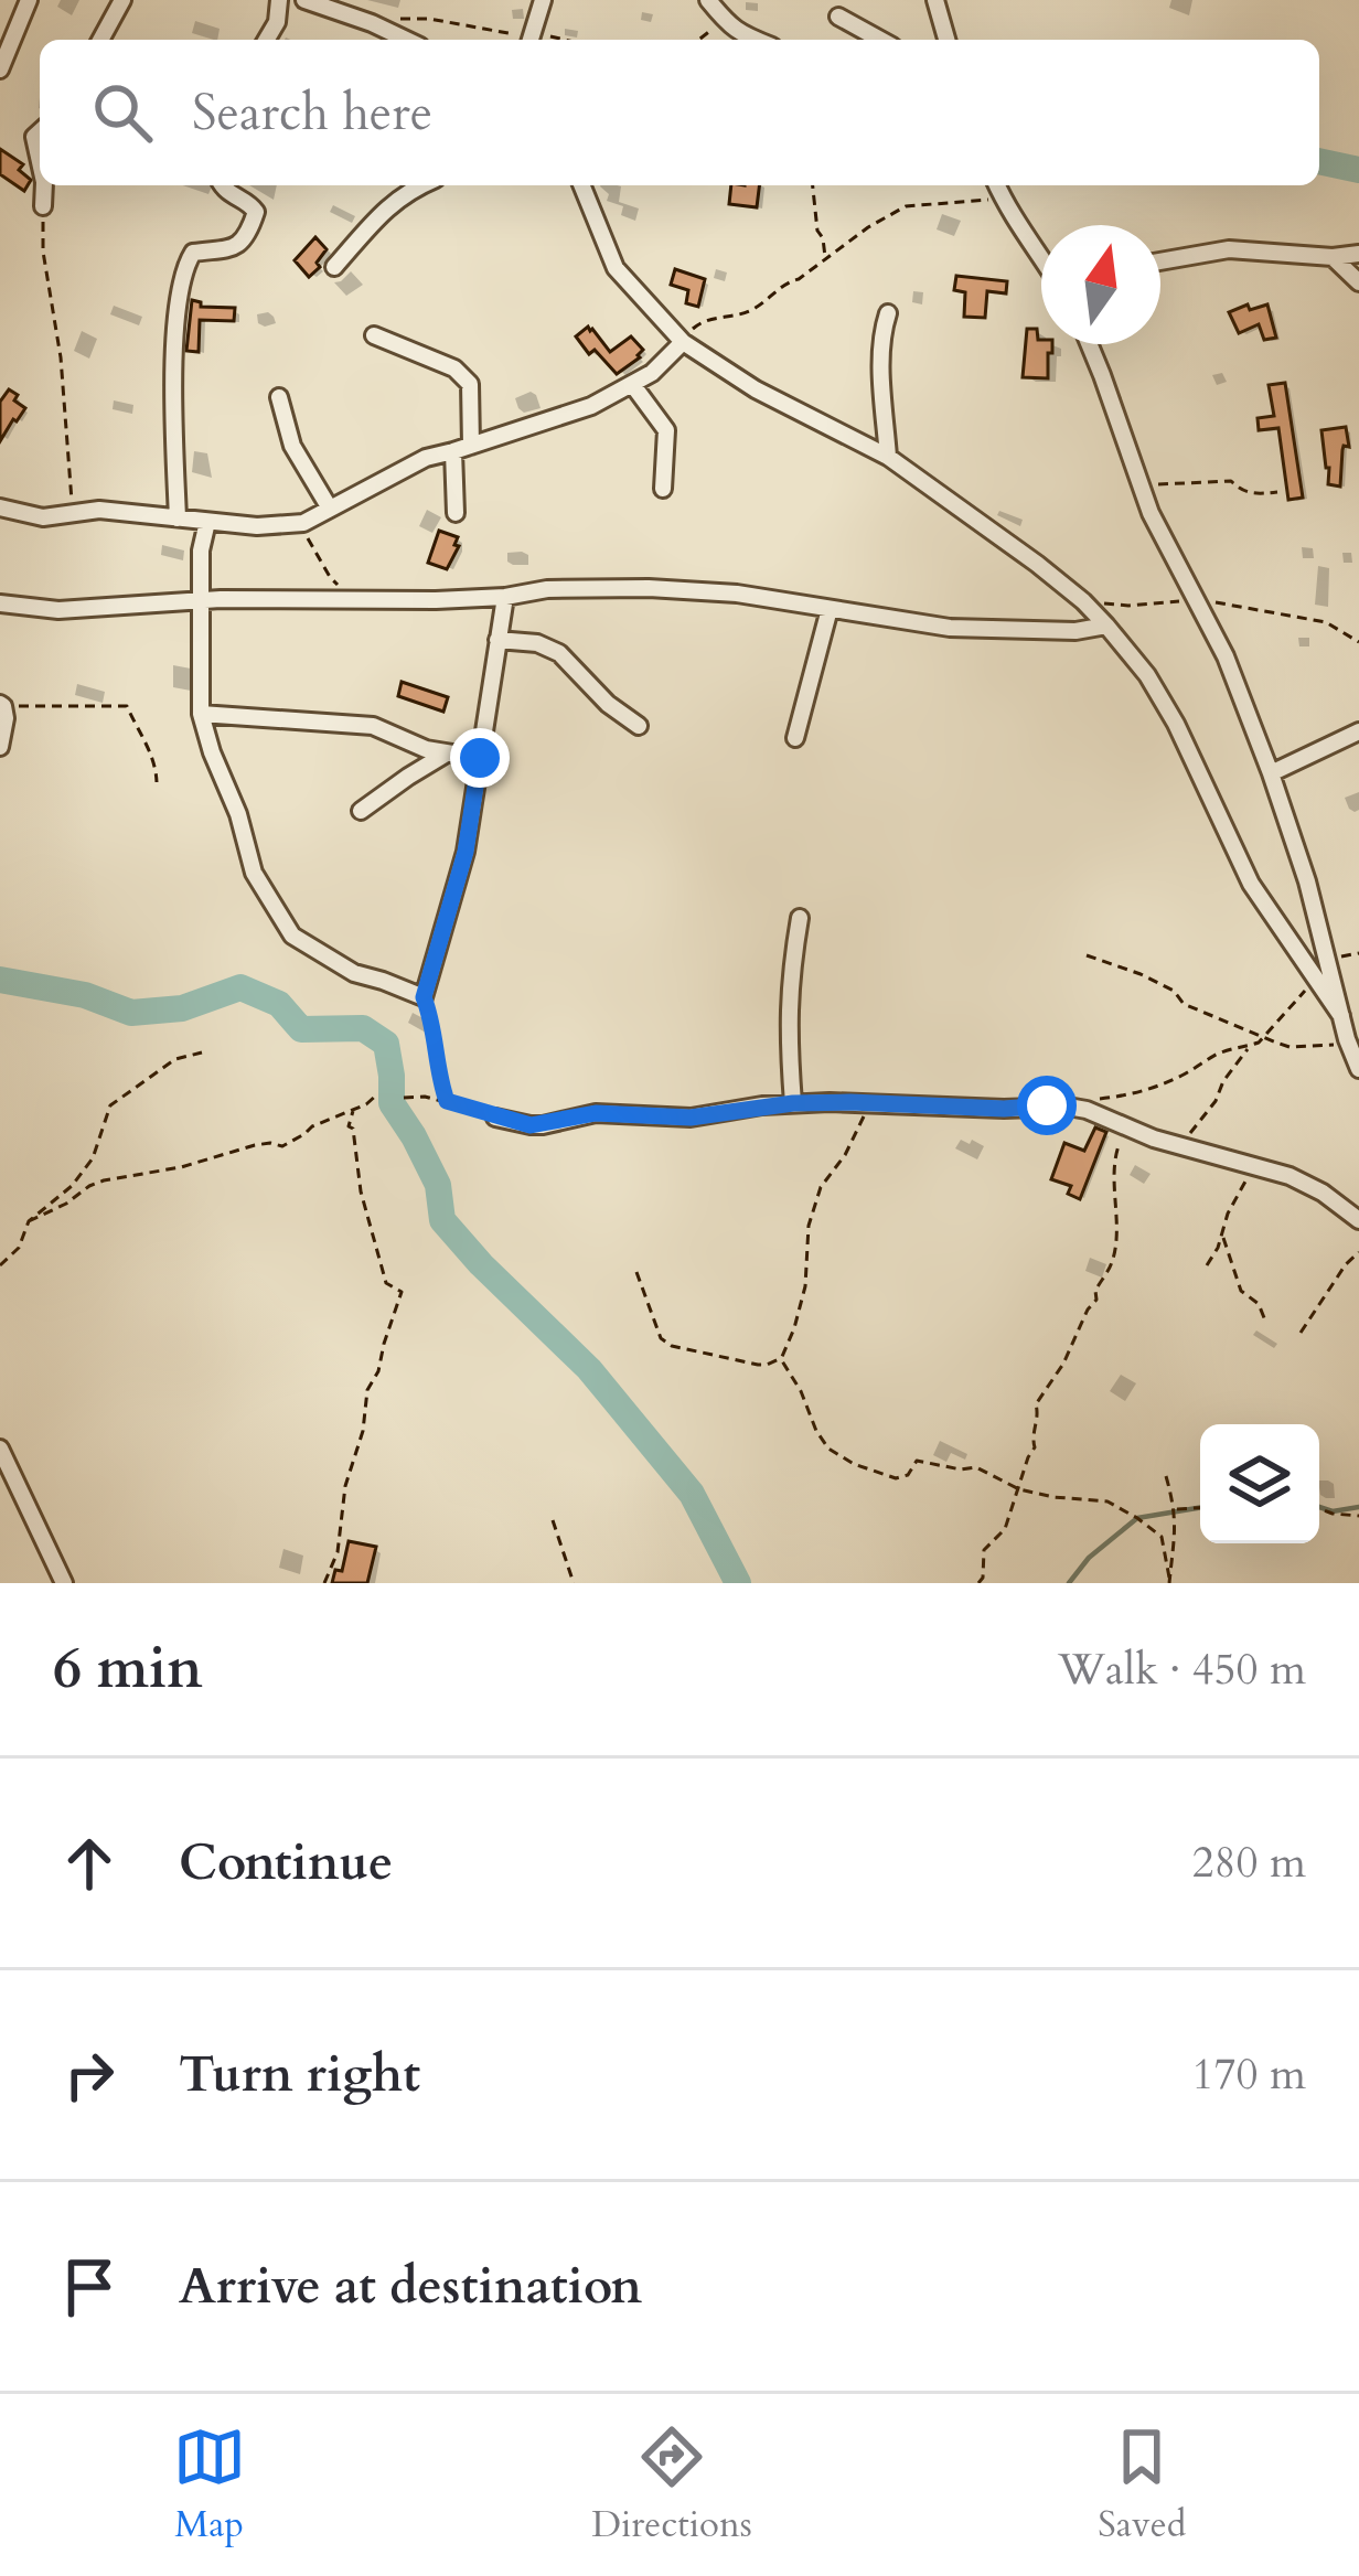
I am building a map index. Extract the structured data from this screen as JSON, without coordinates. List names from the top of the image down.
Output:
{
  "north": "top",
  "page": {
    "search": "Search here",
    "heading": ["6 min", "Walk · 450 m"],
    "list": [
      ["Continue", "280 m"],
      ["Turn right", "170 m"],
      "Arrive at destination"
    ],
    "nav": ["Map", "Directions", "Saved"]
  }
}
